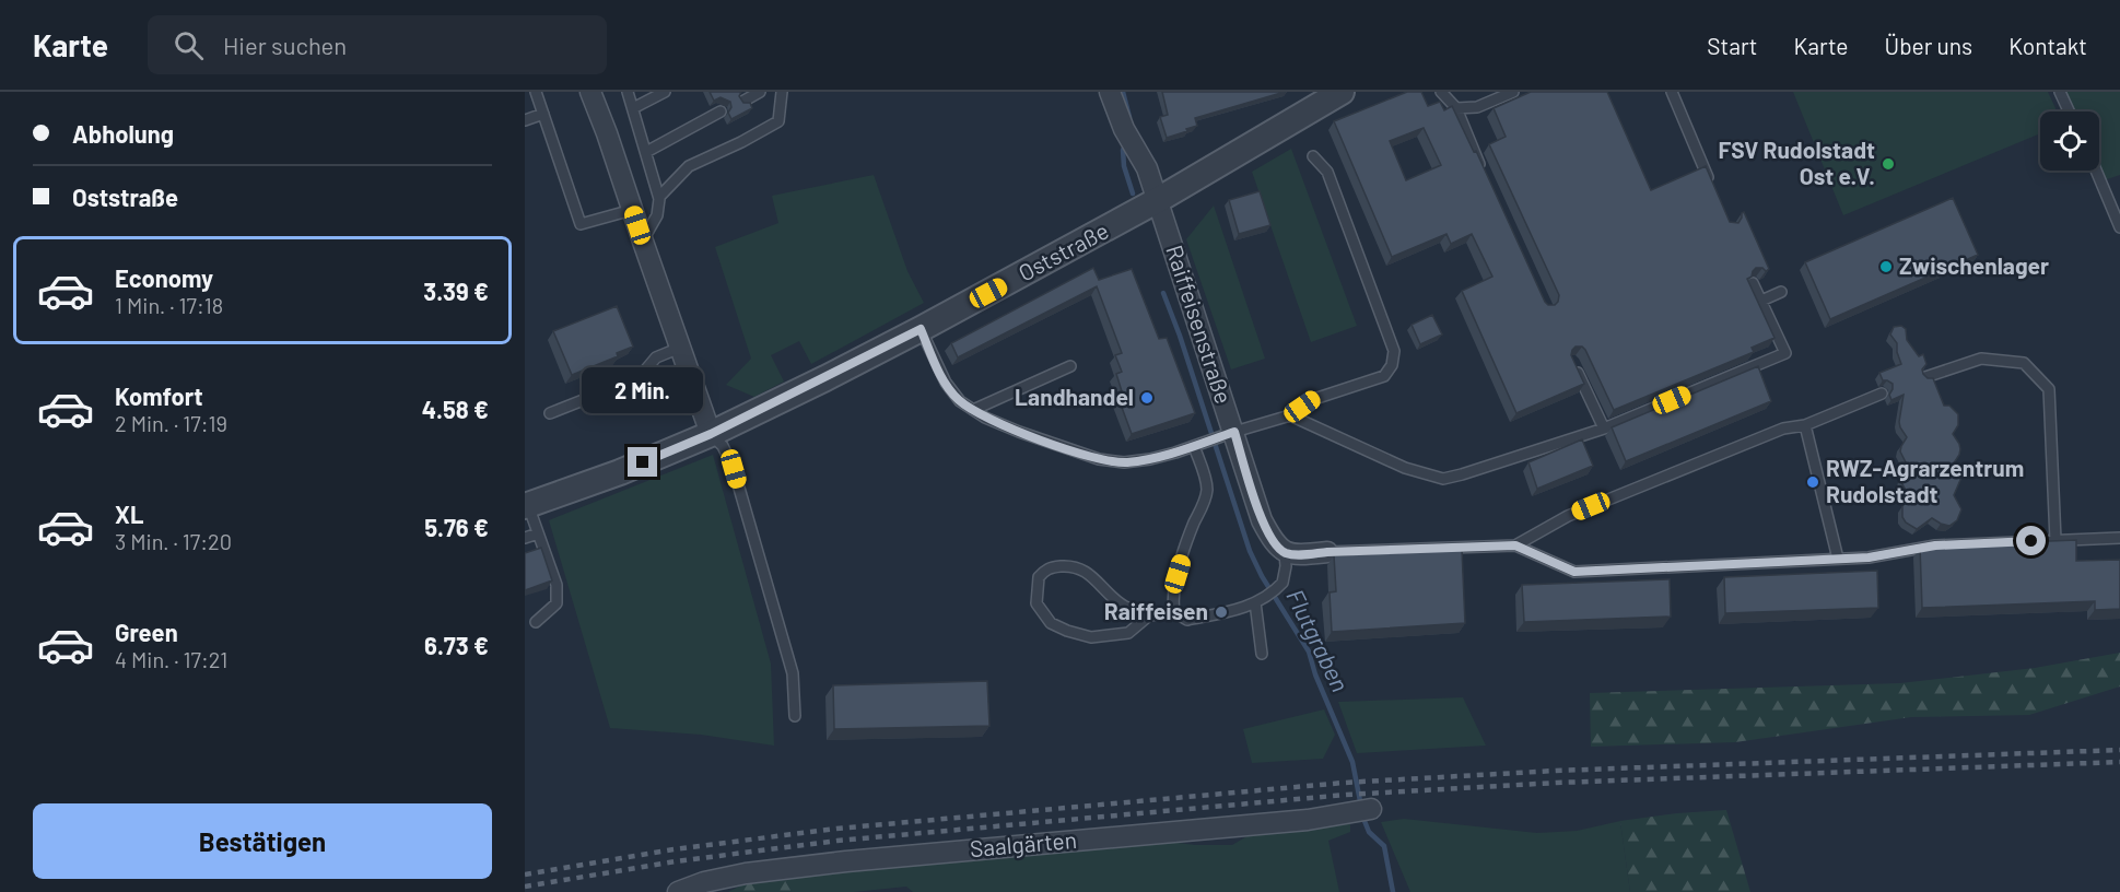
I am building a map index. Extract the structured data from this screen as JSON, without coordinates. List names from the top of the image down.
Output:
{
  "streets": {
    "street": ["Oststraße", "Raiffeisenstraße", "Saalgärten"]
  },
  "crossings": [
    ["Oststraße", "Raiffeisenstraße"]
  ],
  "water": ["Flutgraben"],
  "places": [
    "FSV Rudolstadt Ost e.V.",
    "Zwischenlager",
    "Landhandel",
    "RWZ-Agrarzentrum Rudolstadt",
    "Raiffeisen"
  ],
  "page": {
    "header": "Karte",
    "search": "Hier suchen",
    "nav": [
      "Start",
      "Karte",
      "Über uns",
      "Kontakt"
    ],
    "banner": ["Abholung", "Oststraße"],
    "list": [
      {
        "name": "Economy",
        "note": "1 Min. · 17:18",
        "value": "3.39 €"
      },
      {
        "name": "Komfort",
        "note": "2 Min. · 17:19",
        "value": "4.58 €"
      },
      {
        "name": "XL",
        "note": "3 Min. · 17:20",
        "value": "5.76 €"
      },
      {
        "name": "Green",
        "note": "4 Min. · 17:21",
        "value": "6.73 €"
      }
    ],
    "bubble": "2 Min.",
    "buttons": "Bestätigen"
  }
}
